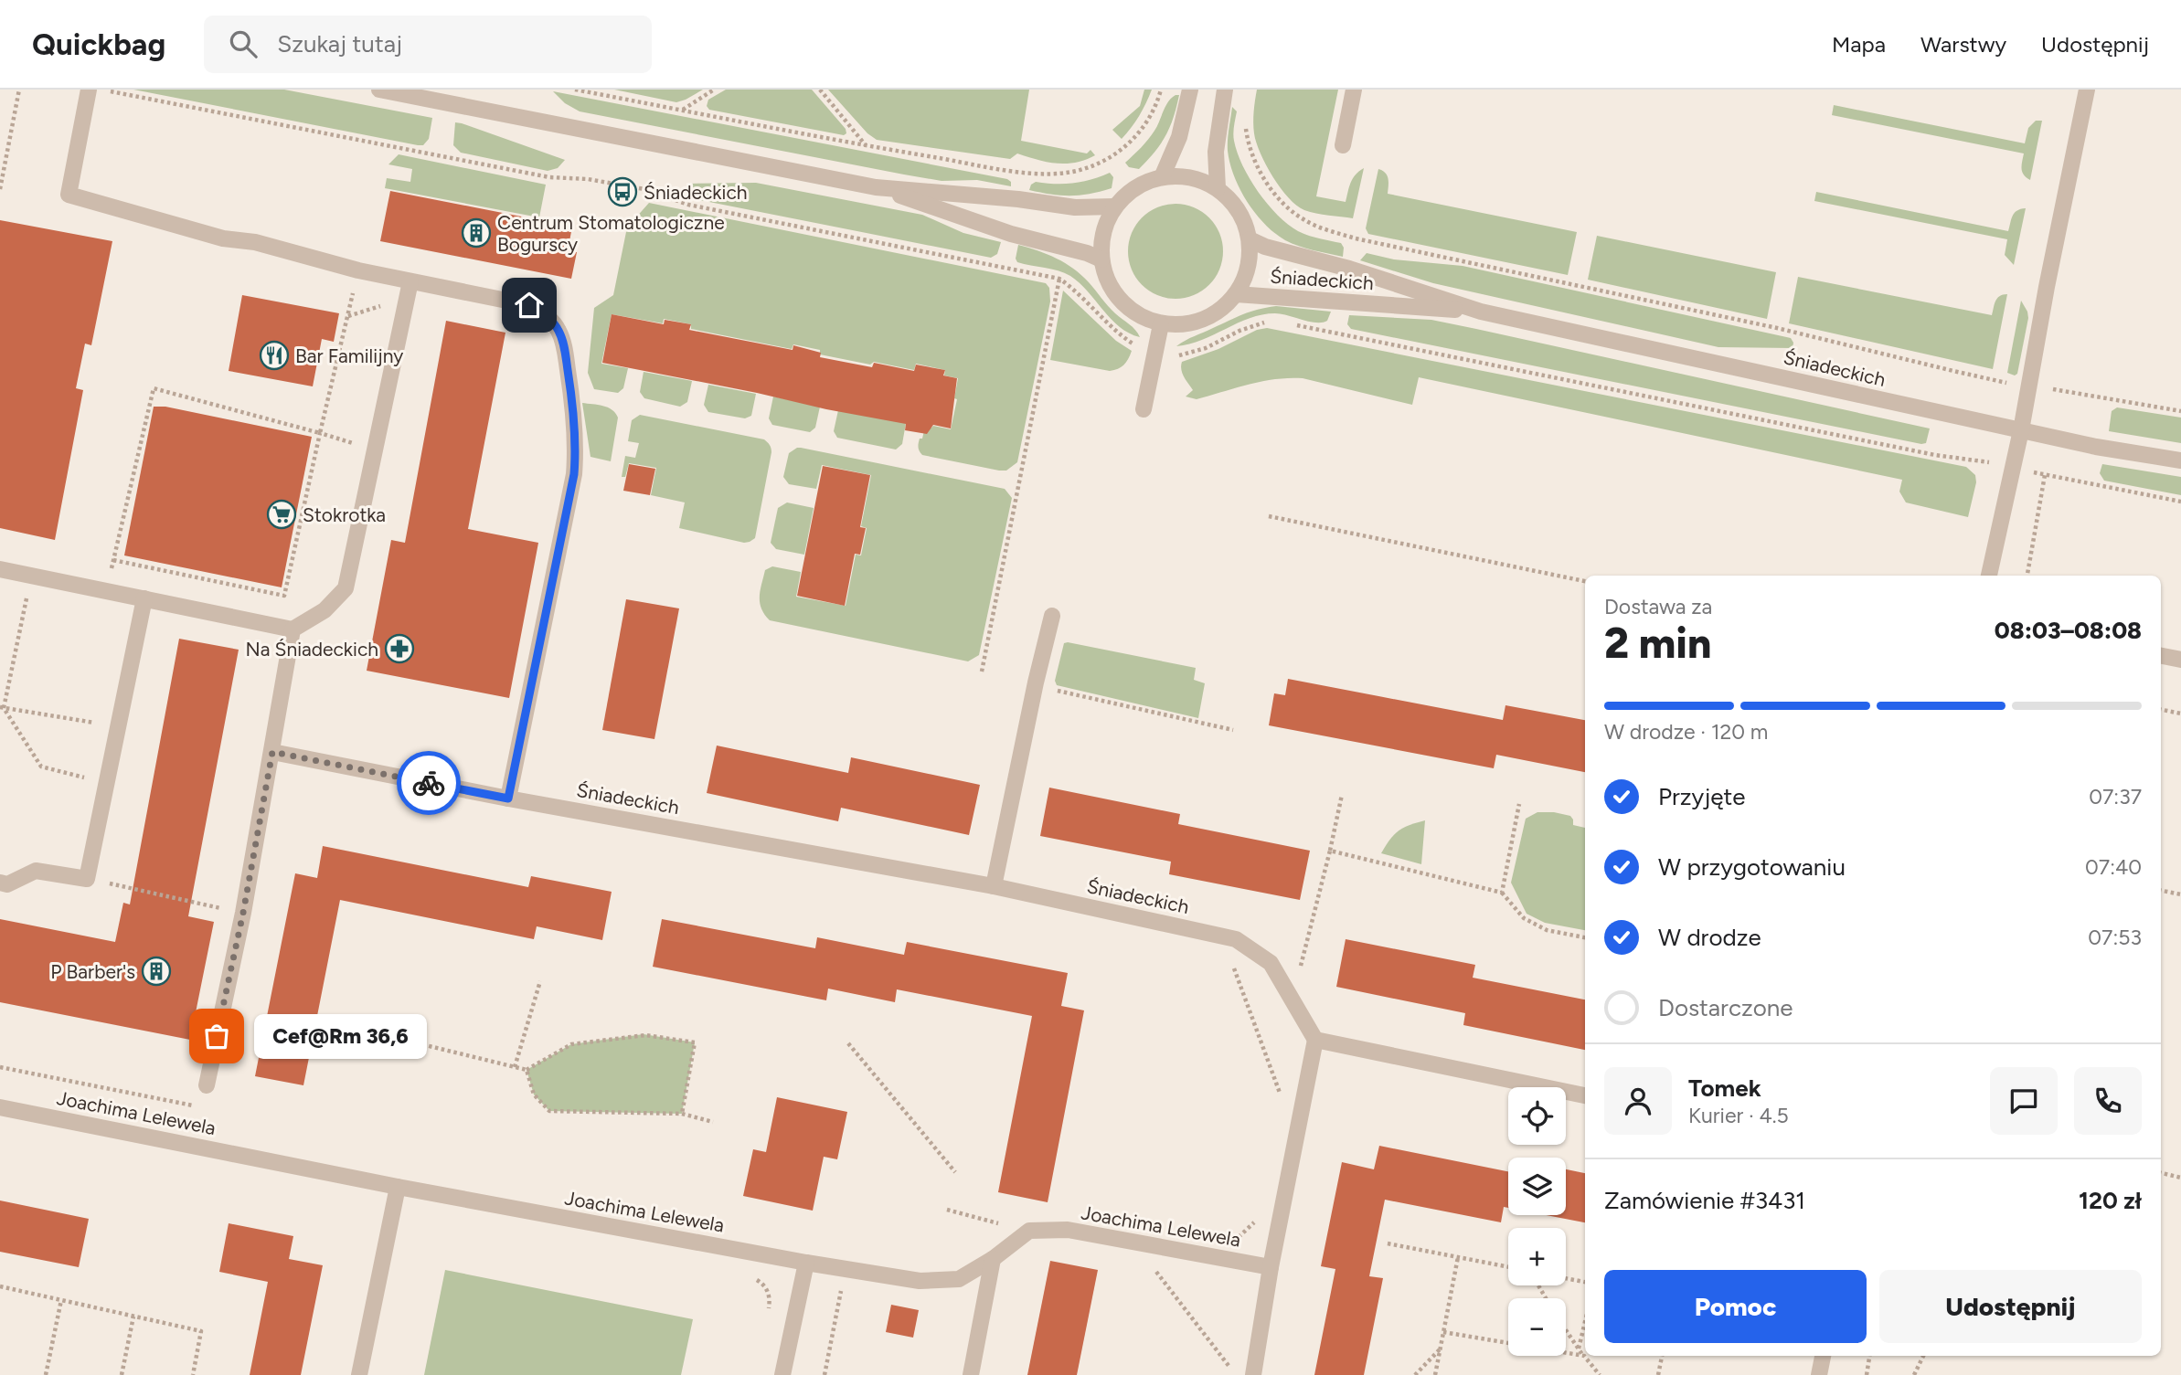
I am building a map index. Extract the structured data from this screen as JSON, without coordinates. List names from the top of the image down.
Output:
{
  "streets": {
    "street": ["Śniadeckich", "Joachima Lelewela"]
  },
  "places": {
    "bus stop": ["Śniadeckich"],
    "building": ["Centrum Stomatologiczne Bogurscy", "P Barber's"],
    "restaurant": ["Bar Familijny"],
    "supermarket": ["Stokrotka"],
    "pharmacy": ["Na Śniadeckich"],
    "other": ["Cef@Rm 36,6"]
  },
  "page": {
    "header": "Quickbag",
    "search": "Szukaj tutaj",
    "nav": ["Mapa", "Warstwy", "Udostępnij"],
    "heading": ["2 min", "Dostawa za", "08:03–08:08"],
    "panel": [
      "Tomek",
      "Kurier · 4.5",
      "Zamówienie #3431",
      "120 zł"
    ],
    "bar": "W drodze · 120 m",
    "list": [
      ["Przyjęte", "07:37"],
      ["W przygotowaniu", "07:40"],
      ["W drodze", "07:53"],
      "Dostarczone"
    ],
    "bubble": "Cef@Rm 36,6",
    "map_buttons": ["+", "−"],
    "buttons": ["Pomoc", "Udostępnij"]
  }
}
